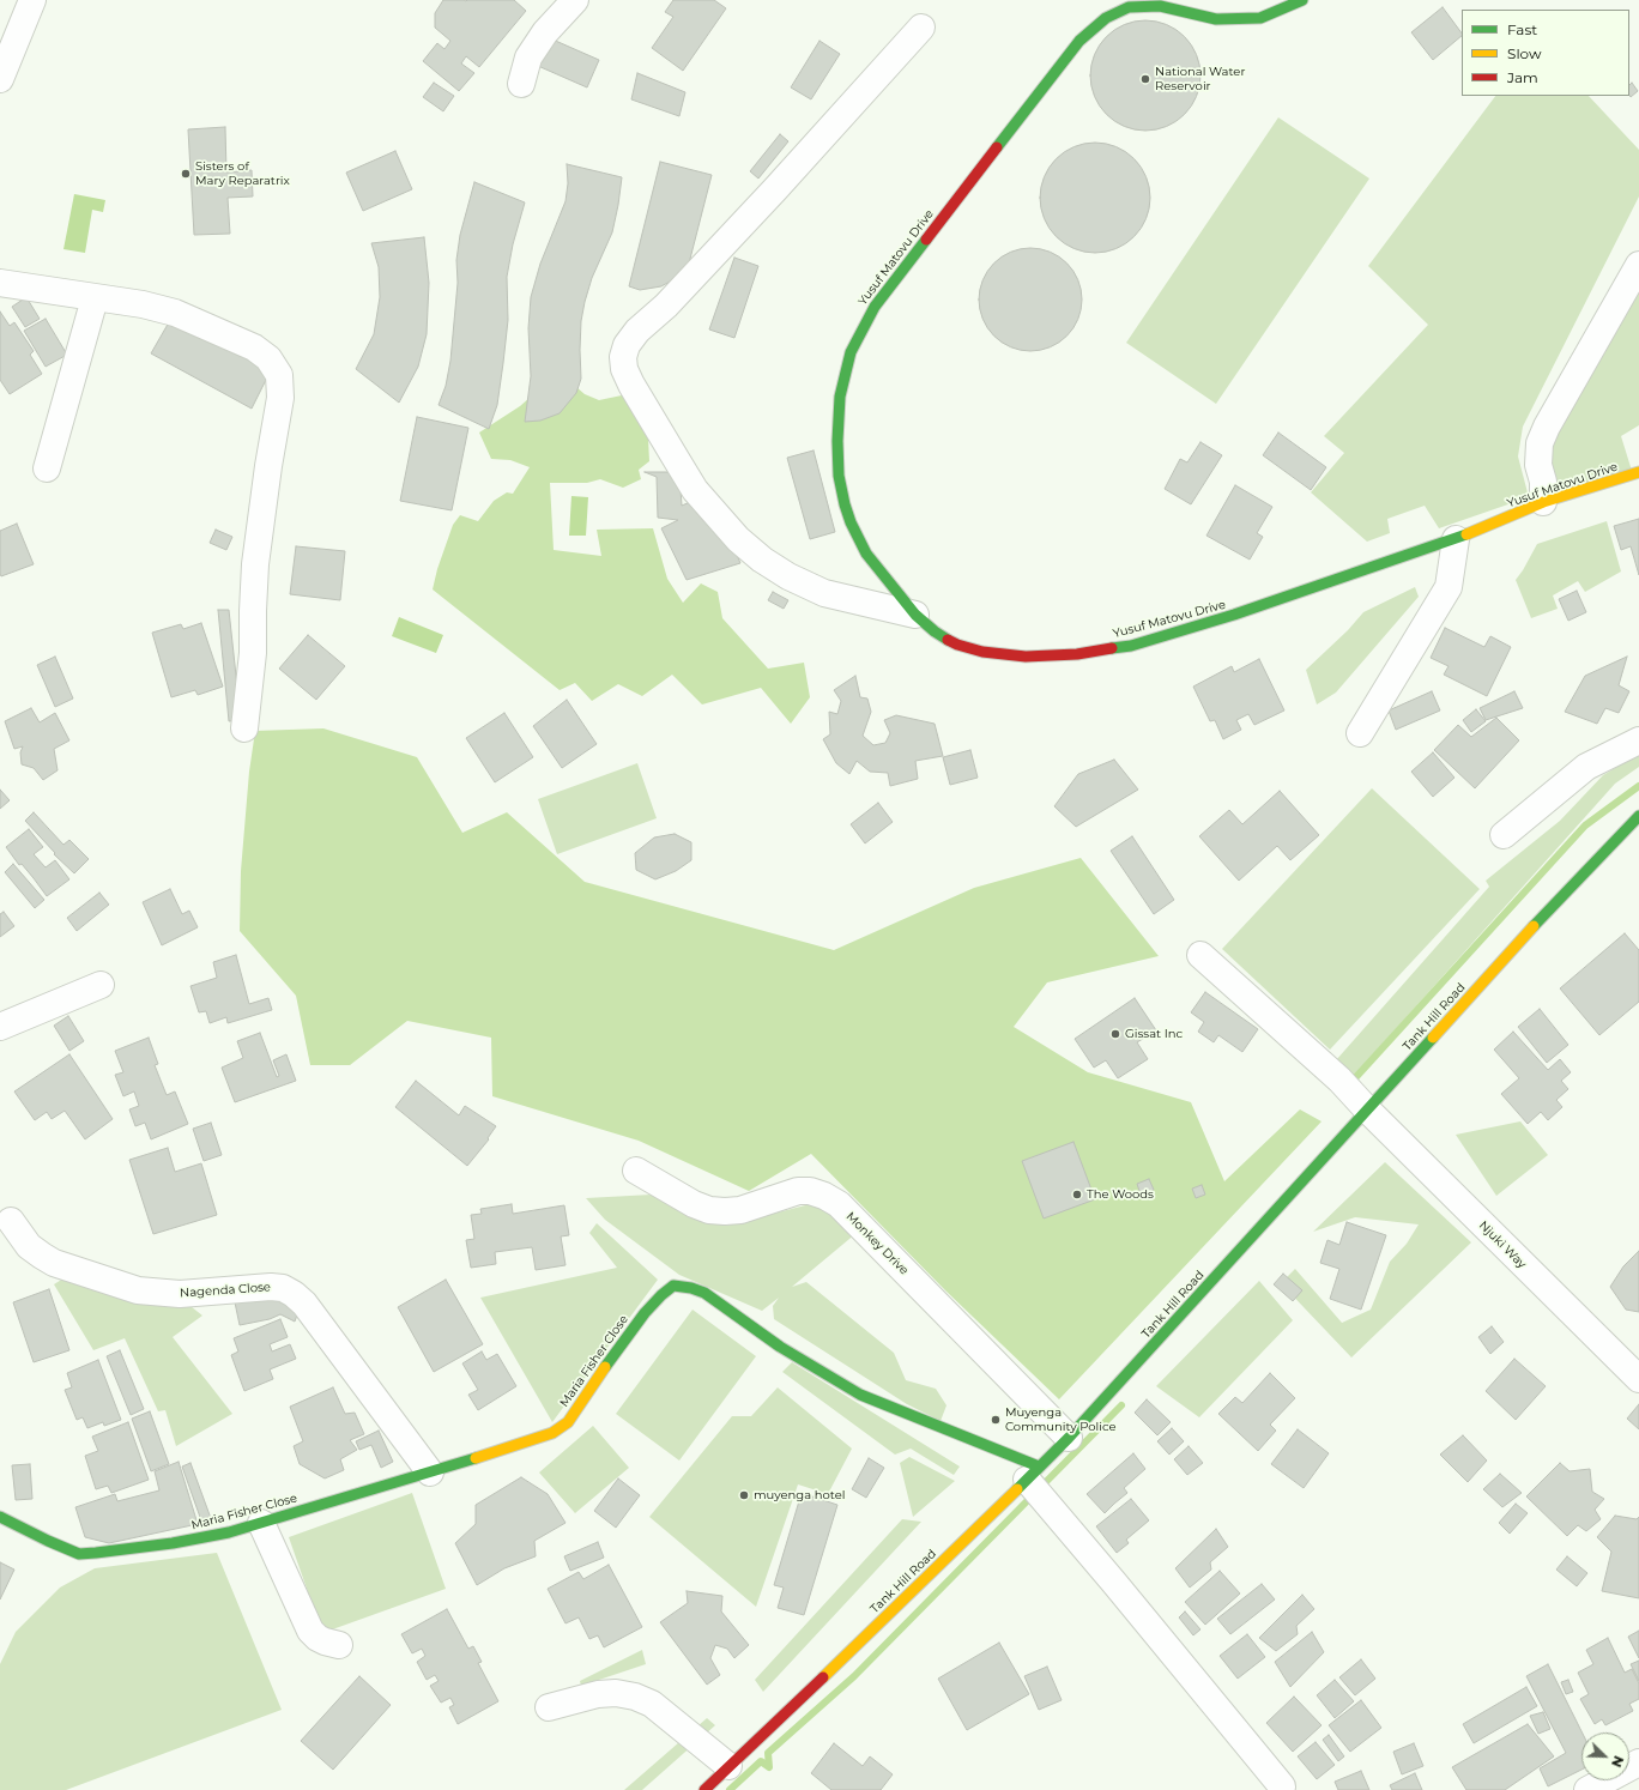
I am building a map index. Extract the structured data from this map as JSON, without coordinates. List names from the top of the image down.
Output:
{
  "streets": {
    "street": [
      "Yusuf Matovu Drive",
      "Tank Hill Road",
      "Monkey Drive",
      "Njuki Way",
      "Nagenda Close",
      "Maria Fisher Close"
    ]
  },
  "crossings": [
    ["Tank Hill Road", "Monkey Drive"],
    ["Tank Hill Road", "Njuki Way"],
    ["Tank Hill Road", "Maria Fisher Close"],
    ["Nagenda Close", "Maria Fisher Close"]
  ],
  "places": [
    "National Water Reservoir",
    "Sisters of Mary Reparatrix",
    "Gissat Inc",
    "The Woods",
    "Muyenga Community Police",
    "muyenga hotel"
  ],
  "legend": ["Fast", "Slow", "Jam"],
  "north": "bottom right"
}
